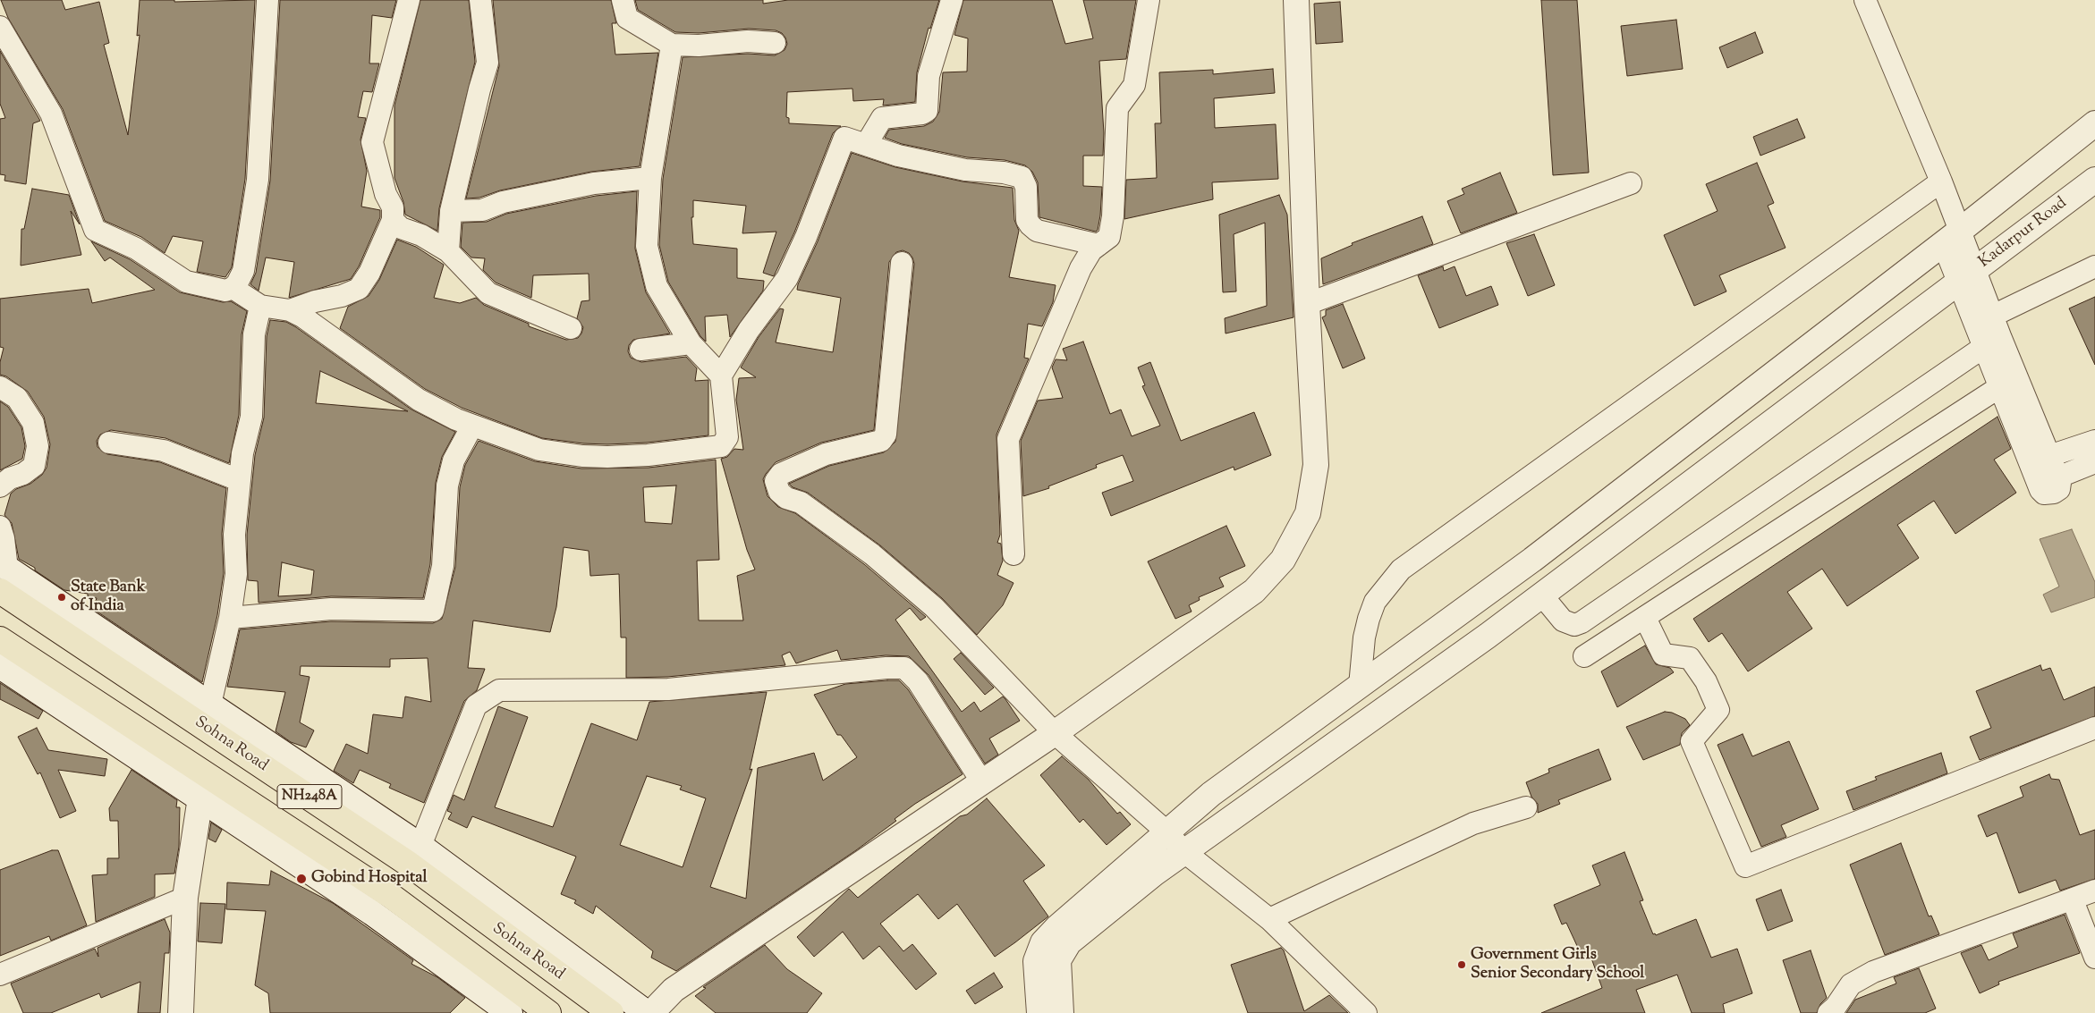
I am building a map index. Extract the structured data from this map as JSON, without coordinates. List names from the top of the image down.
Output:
{
  "streets": {
    "highway": ["Sohna Road", "NH248A"],
    "street": ["Kadarpur Road"]
  },
  "places": ["State Bank of India", "Gobind Hospital", "Government Girls Senior Secondary School"]
}
